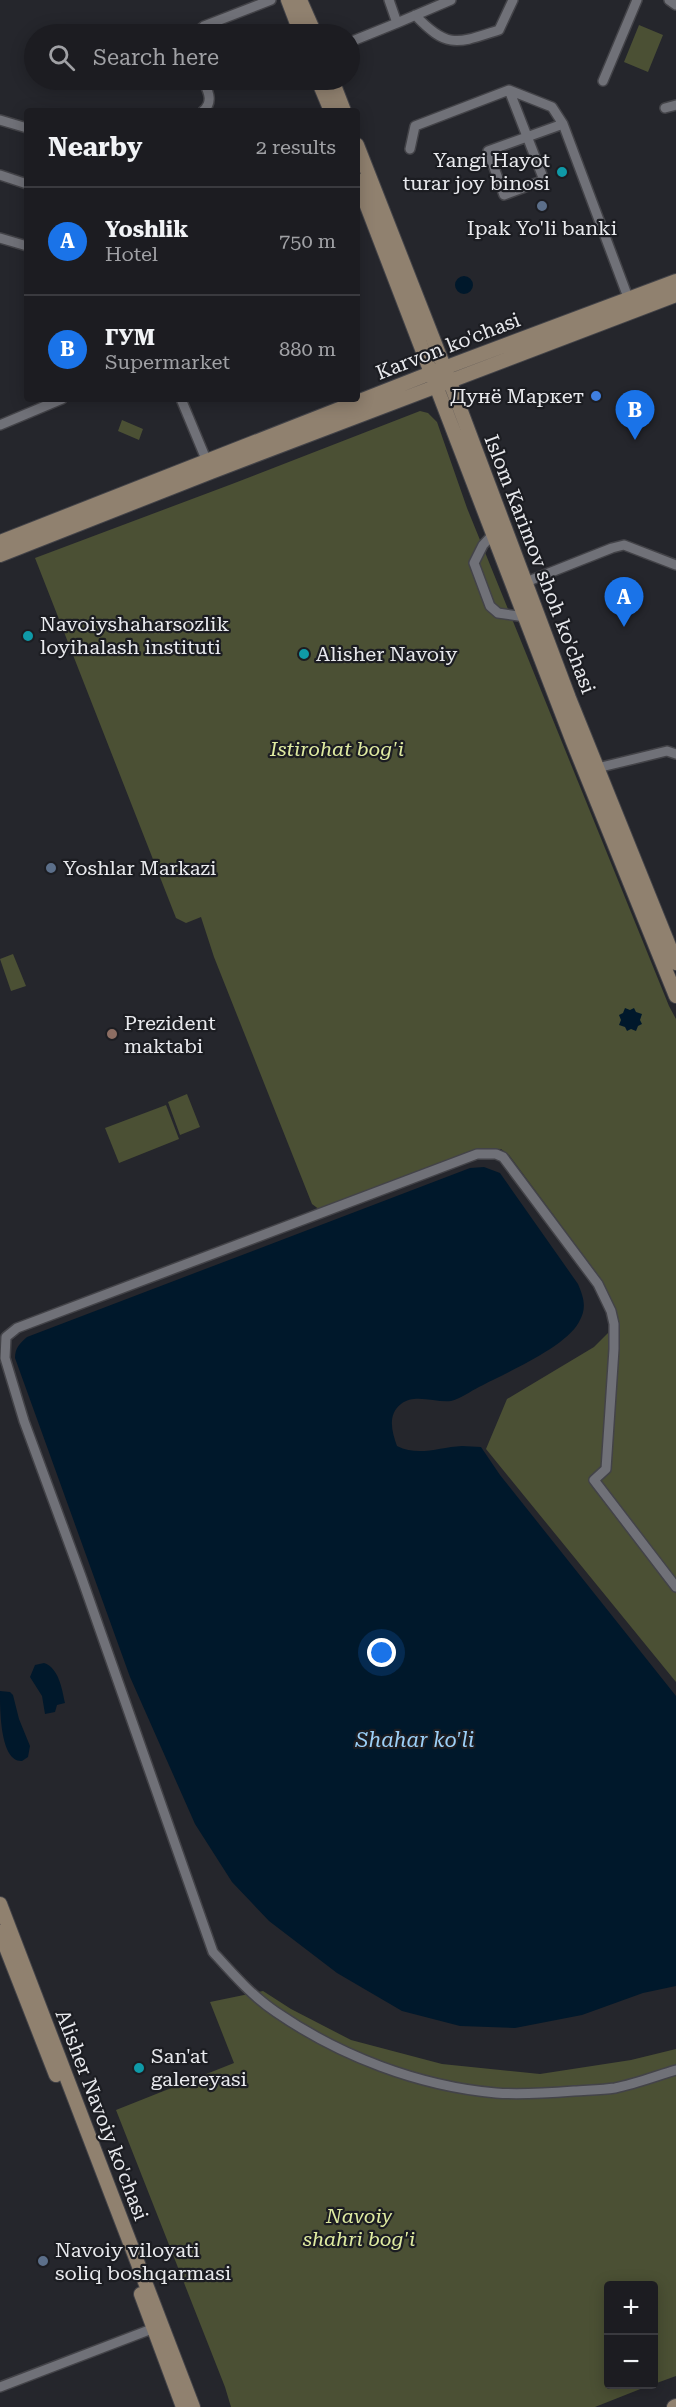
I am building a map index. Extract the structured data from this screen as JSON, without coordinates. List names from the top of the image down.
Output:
{
  "streets": {
    "main road": ["Karvon ko'chasi", "Islom Karimov shoh ko'chasi", "Alisher Navoiy ko'chasi"]
  },
  "crossings": [
    ["Karvon ko'chasi", "Islom Karimov shoh ko'chasi"]
  ],
  "water": ["Shahar ko'li"],
  "parks": ["Istirohat bog'i", "Navoiy shahri bog'i"],
  "places": [
    "Yangi Hayot turar joy binosi",
    "Ipak Yo'li banki",
    "Дунё Маркет",
    "Navoiyshaharsozlik loyihalash instituti",
    "Alisher Navoiy",
    "Yoshlar Markazi",
    "Prezident maktabi",
    "San'at galereyasi",
    "Navoiy viloyati soliq boshqarmasi"
  ],
  "page": {
    "search": "Search here",
    "heading": ["Nearby", "2 results"],
    "list": [
      {
        "mark": "A",
        "name": "Yoshlik",
        "note": "Hotel",
        "value": "750 m"
      },
      {
        "mark": "B",
        "name": "ГУМ",
        "note": "Supermarket",
        "value": "880 m"
      }
    ],
    "pins": ["B", "A"],
    "map_buttons": ["+", "−"]
  }
}
